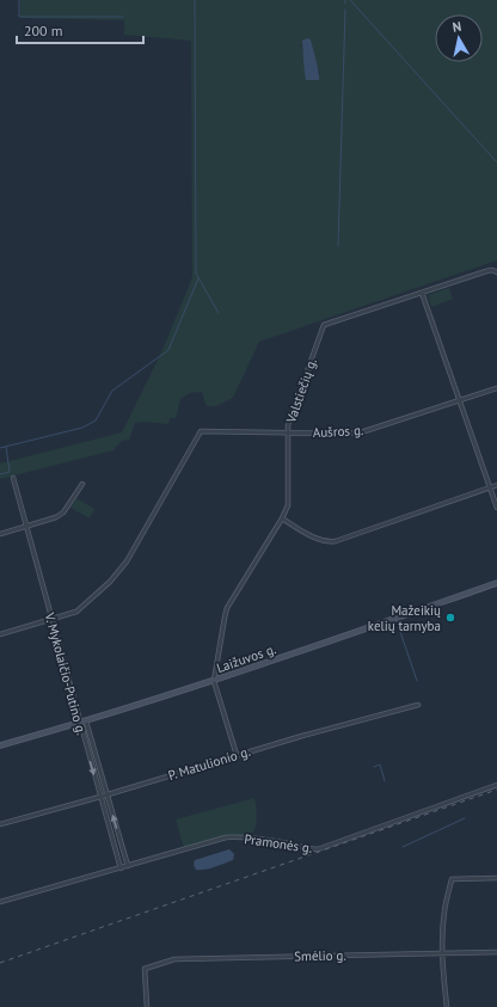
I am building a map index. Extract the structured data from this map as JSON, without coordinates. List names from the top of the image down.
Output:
{
  "streets": {
    "main road": ["Laižuvos g."],
    "street": [
      "Valstiečių g.",
      "Aušros g.",
      "V. Mykolaičio-Putino g.",
      "P. Matulionio g.",
      "Pramonės g.",
      "Smėlio g."
    ]
  },
  "crossings": [
    ["Valstiečių g.", "Aušros g."],
    ["Valstiečių g.", "Laižuvos g."],
    ["Aušros g.", "V. Mykolaičio-Putino g."],
    ["Laižuvos g.", "V. Mykolaičio-Putino g."],
    ["V. Mykolaičio-Putino g.", "P. Matulionio g."],
    ["V. Mykolaičio-Putino g.", "Pramonės g."]
  ],
  "places": ["Mažeikių kelių tarnyba"],
  "scale_bar": "200 m",
  "north": "top"
}
